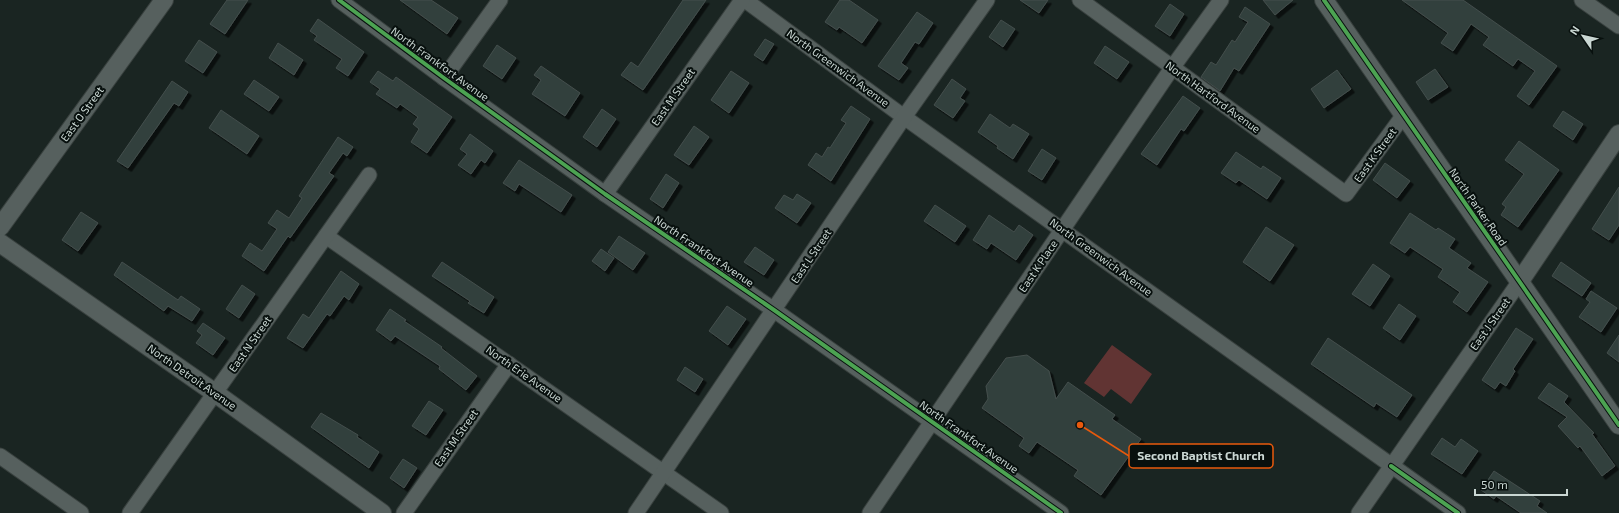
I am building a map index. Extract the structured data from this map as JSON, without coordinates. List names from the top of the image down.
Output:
{
  "streets": {
    "street": [
      "North Frankfort Avenue",
      "North Greenwich Avenue",
      "East M Street",
      "North Hartford Avenue",
      "East O Street",
      "East K Street",
      "North Parker Road",
      "East L Street",
      "East K Place",
      "East J Street",
      "East N Street",
      "North Erie Avenue",
      "North Detroit Avenue"
    ]
  },
  "crossings": [
    ["North Frankfort Avenue", "East M Street"],
    ["North Frankfort Avenue", "East L Street"],
    ["North Frankfort Avenue", "East K Place"],
    ["North Greenwich Avenue", "East M Street"],
    ["North Greenwich Avenue", "East L Street"],
    ["North Greenwich Avenue", "East K Place"],
    ["North Greenwich Avenue", "East J Street"],
    ["East M Street", "North Erie Avenue"],
    ["North Hartford Avenue", "East K Street"],
    ["North Hartford Avenue", "East K Place"],
    ["East K Street", "North Parker Road"],
    ["North Parker Road", "East J Street"],
    ["East L Street", "North Erie Avenue"],
    ["East N Street", "North Erie Avenue"],
    ["East N Street", "North Detroit Avenue"]
  ],
  "places": ["Second Baptist Church"],
  "scale_bar": "50 m",
  "north": "top left"
}
